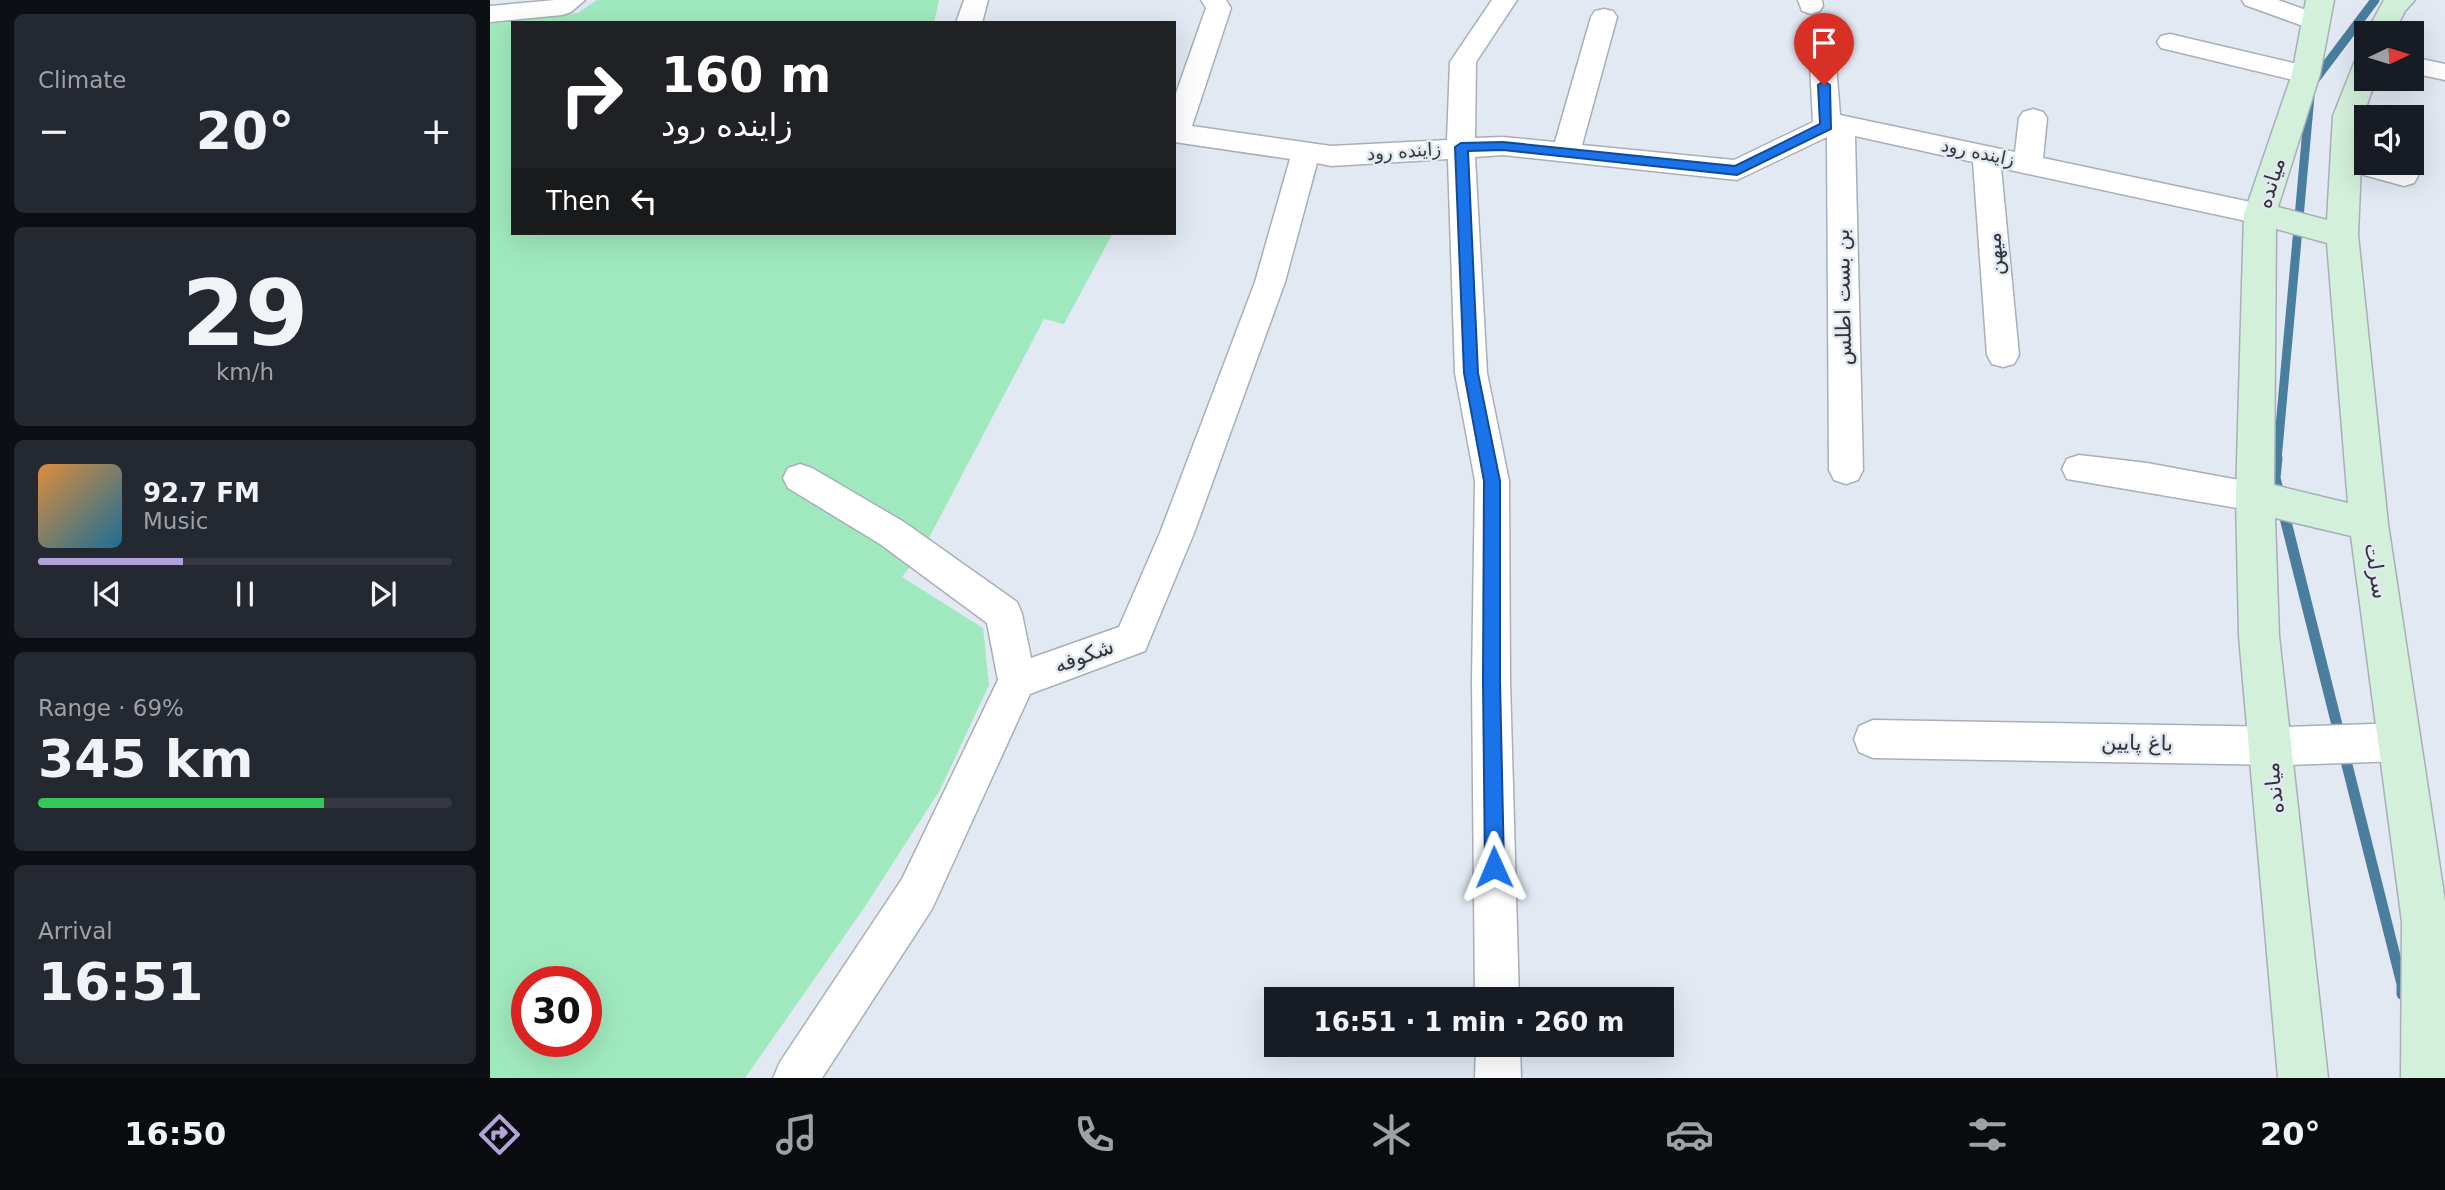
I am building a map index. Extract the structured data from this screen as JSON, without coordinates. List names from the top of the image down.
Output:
{
  "streets": {
    "street": [
      "زاینده رود",
      "میانده",
      "میهن",
      "بن بست اطلس",
      "سرلت",
      "شکوفه",
      "باغ پایین"
    ]
  },
  "crossings": [
    ["زاینده رود", "میانده"],
    ["زاینده رود", "میهن"],
    ["زاینده رود", "بن بست اطلس"],
    ["زاینده رود", "سرلت"],
    ["زاینده رود", "شکوفه"],
    ["میانده", "سرلت"],
    ["میانده", "باغ پایین"],
    ["سرلت", "باغ پایین"]
  ],
  "north": "right",
  "page": {
    "tile": [
      "Climate",
      ["29", "km/h"],
      ["Range · 69%", "345 km"],
      ["Arrival", "16:51"]
    ],
    "turn": ["160 m", "زاینده رود"],
    "heat": ["−", "20°", "+"],
    "then": "Then",
    "song": ["92.7 FM", "Music"],
    "limit": "30",
    "trip": "16:51 · 1 min · 260 m",
    "tabs": ["16:50", "20°"]
  }
}
